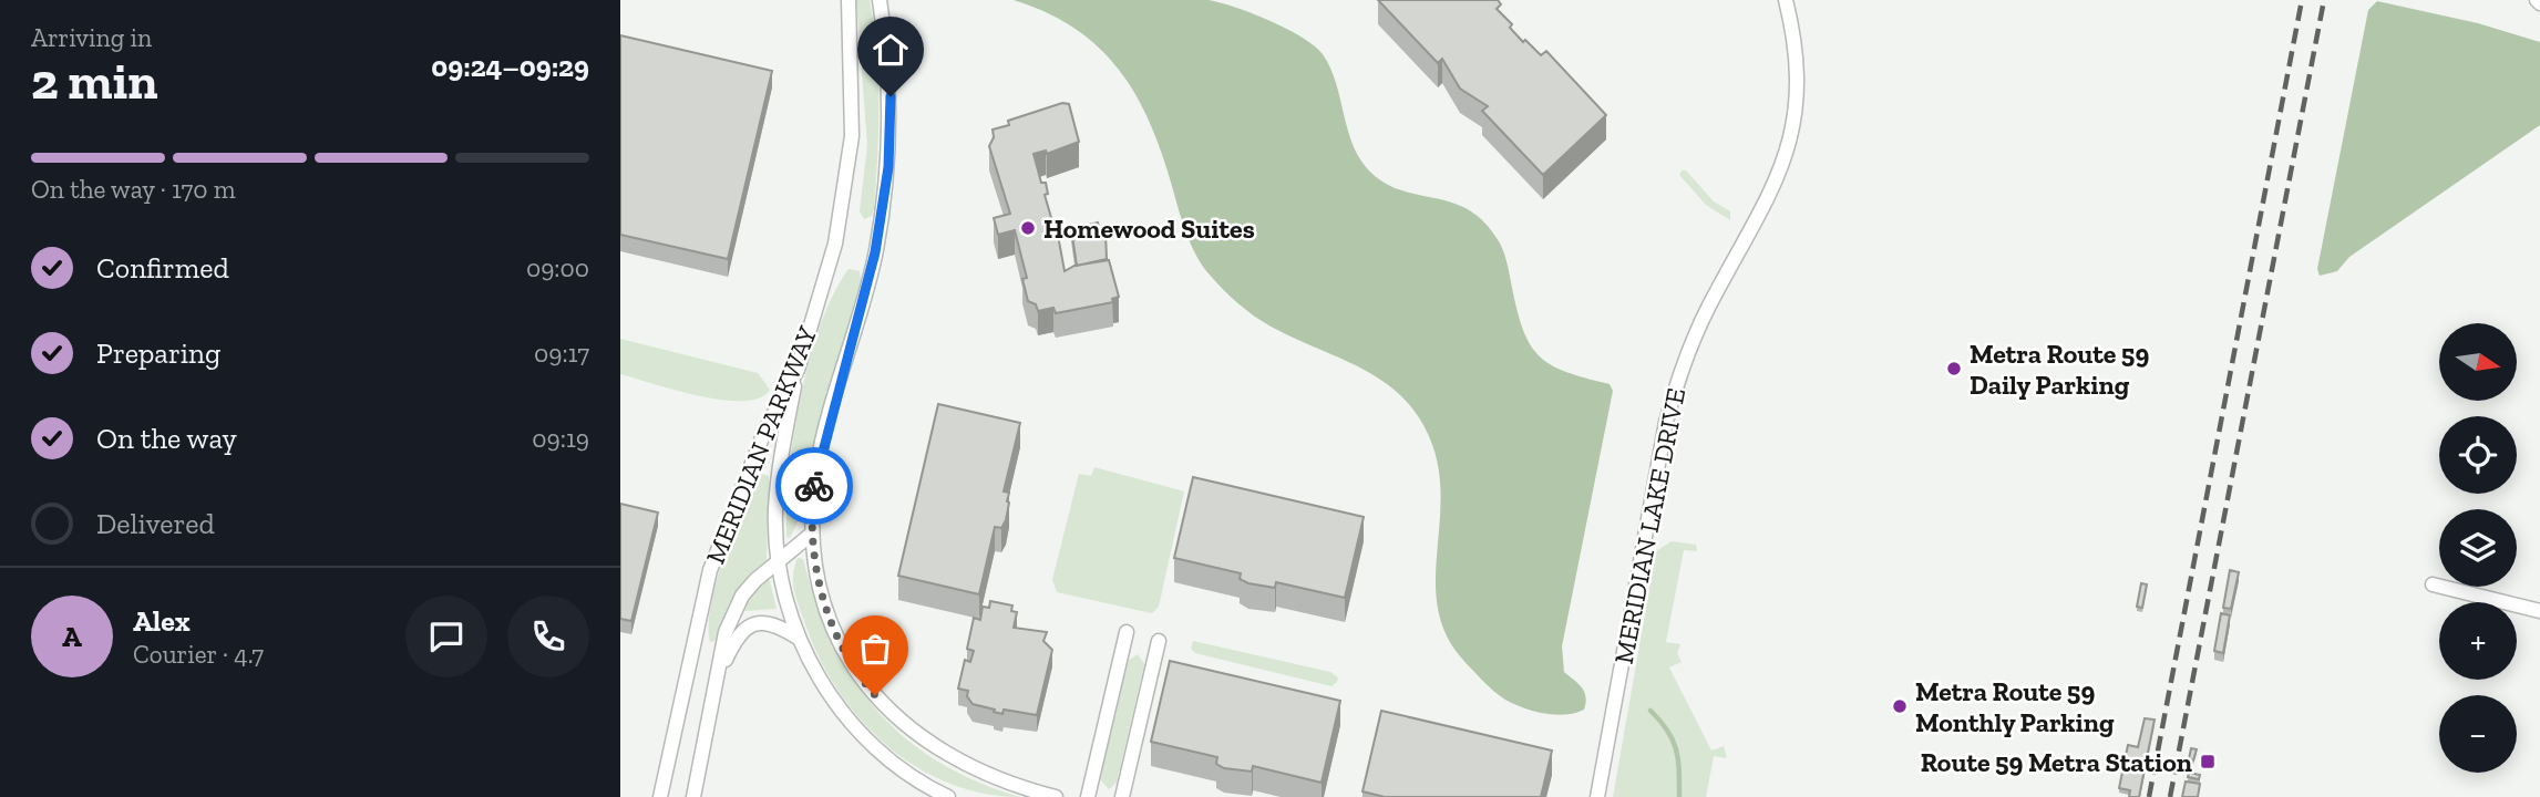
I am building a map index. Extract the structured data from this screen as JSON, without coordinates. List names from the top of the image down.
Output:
{
  "streets": {
    "street": ["MERIDIAN PARKWAY", "MERIDIAN LAKE DRIVE"]
  },
  "places": {
    "other": ["Homewood Suites", "Metra Route 59 Daily Parking", "Metra Route 59 Monthly Parking"],
    "transit": ["Route 59 Metra Station"]
  },
  "north": "right",
  "page": {
    "heading": ["2 min", "Arriving in", "09:24–09:29"],
    "panel": ["Alex", "Courier · 4.7"],
    "bar": "On the way · 170 m",
    "list": [
      ["Confirmed", "09:00"],
      ["Preparing", "09:17"],
      ["On the way", "09:19"],
      "Delivered"
    ],
    "map_buttons": ["+", "−"],
    "round": "A"
  }
}
